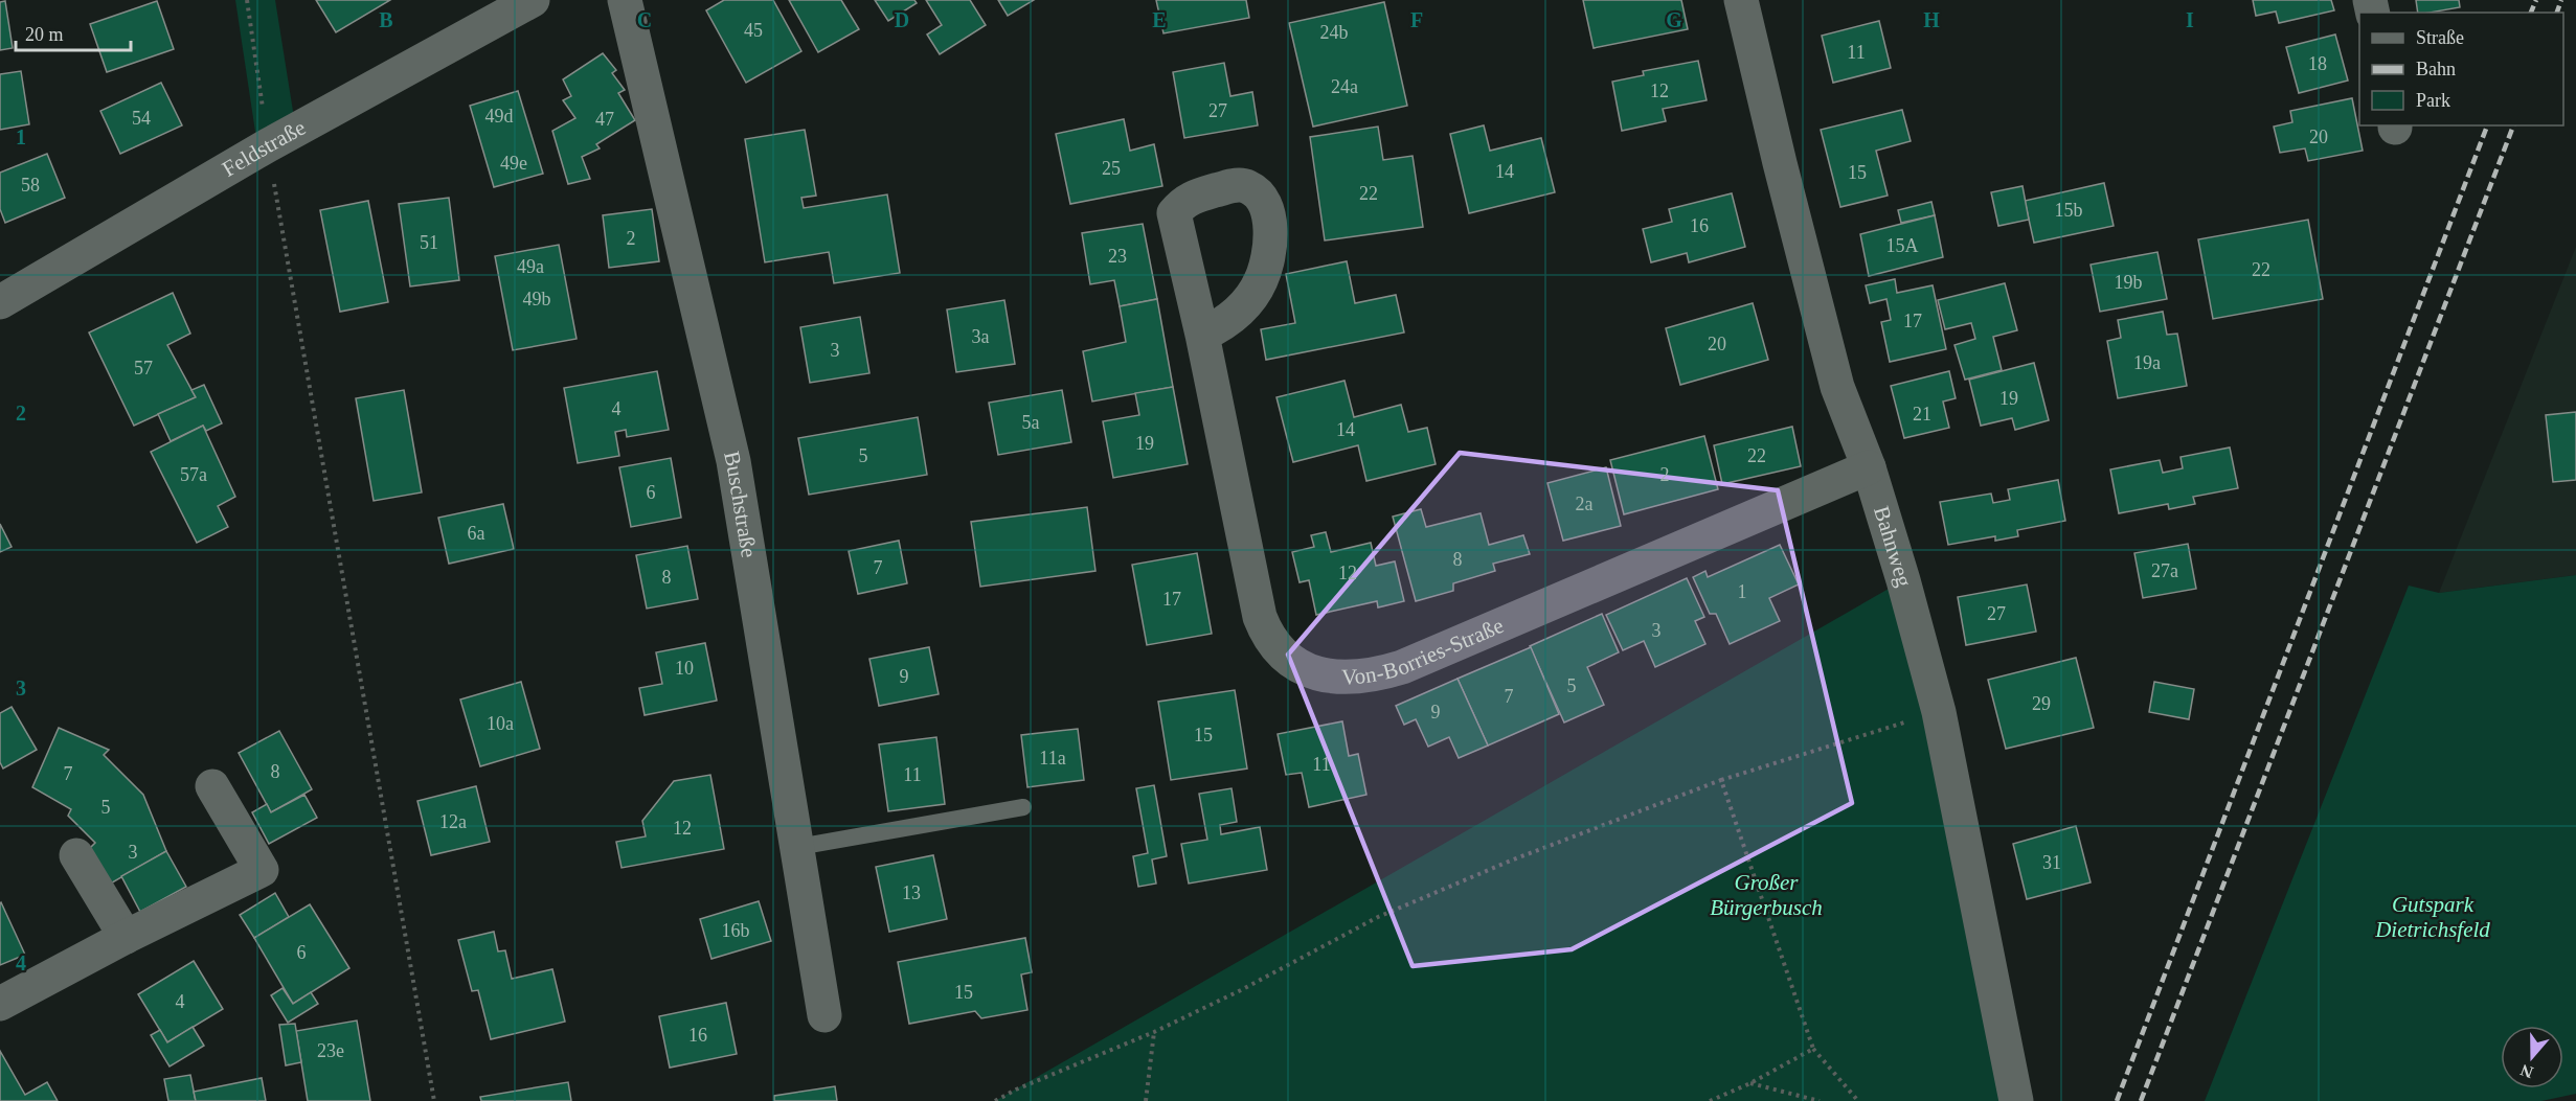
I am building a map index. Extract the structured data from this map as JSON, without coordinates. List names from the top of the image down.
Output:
{
  "streets": {
    "street": [
      "Feldstraße",
      "Buschstraße",
      "Bahnweg",
      "Von-Borries-Straße"
    ]
  },
  "crossings": [
    ["Bahnweg", "Von-Borries-Straße"]
  ],
  "parks": ["Großer Bürgerbusch", "Gutspark Dietrichsfeld"],
  "house_numbers": [
    "45",
    "24b",
    "11",
    "18",
    "24a",
    "12",
    "27",
    "49d",
    "54",
    "47",
    "20",
    "49e",
    "25",
    "14",
    "15",
    "58",
    "22",
    "15b",
    "16",
    "2",
    "51",
    "15A",
    "23",
    "49a",
    "22",
    "19b",
    "49b",
    "17",
    "3a",
    "20",
    "3",
    "19a",
    "57",
    "19",
    "4",
    "21",
    "5a",
    "14",
    "19",
    "5",
    "22",
    "57a",
    "2",
    "6",
    "2a",
    "6a",
    "8",
    "7",
    "27a",
    "12",
    "8",
    "1",
    "17",
    "27",
    "3",
    "10",
    "9",
    "5",
    "7",
    "29",
    "9",
    "10a",
    "15",
    "11a",
    "11",
    "8",
    "7",
    "11",
    "5",
    "12a",
    "12",
    "3",
    "31",
    "13",
    "16b",
    "6",
    "15",
    "4",
    "16",
    "23e"
  ],
  "legend": ["Straße", "Bahn", "Park"],
  "scale_bar": "20 m",
  "north": "bottom",
  "grid": {
    "columns": [
      "B",
      "C",
      "D",
      "E",
      "F",
      "G",
      "H",
      "I"
    ],
    "rows": [
      "1",
      "2",
      "3",
      "4"
    ]
  }
}
